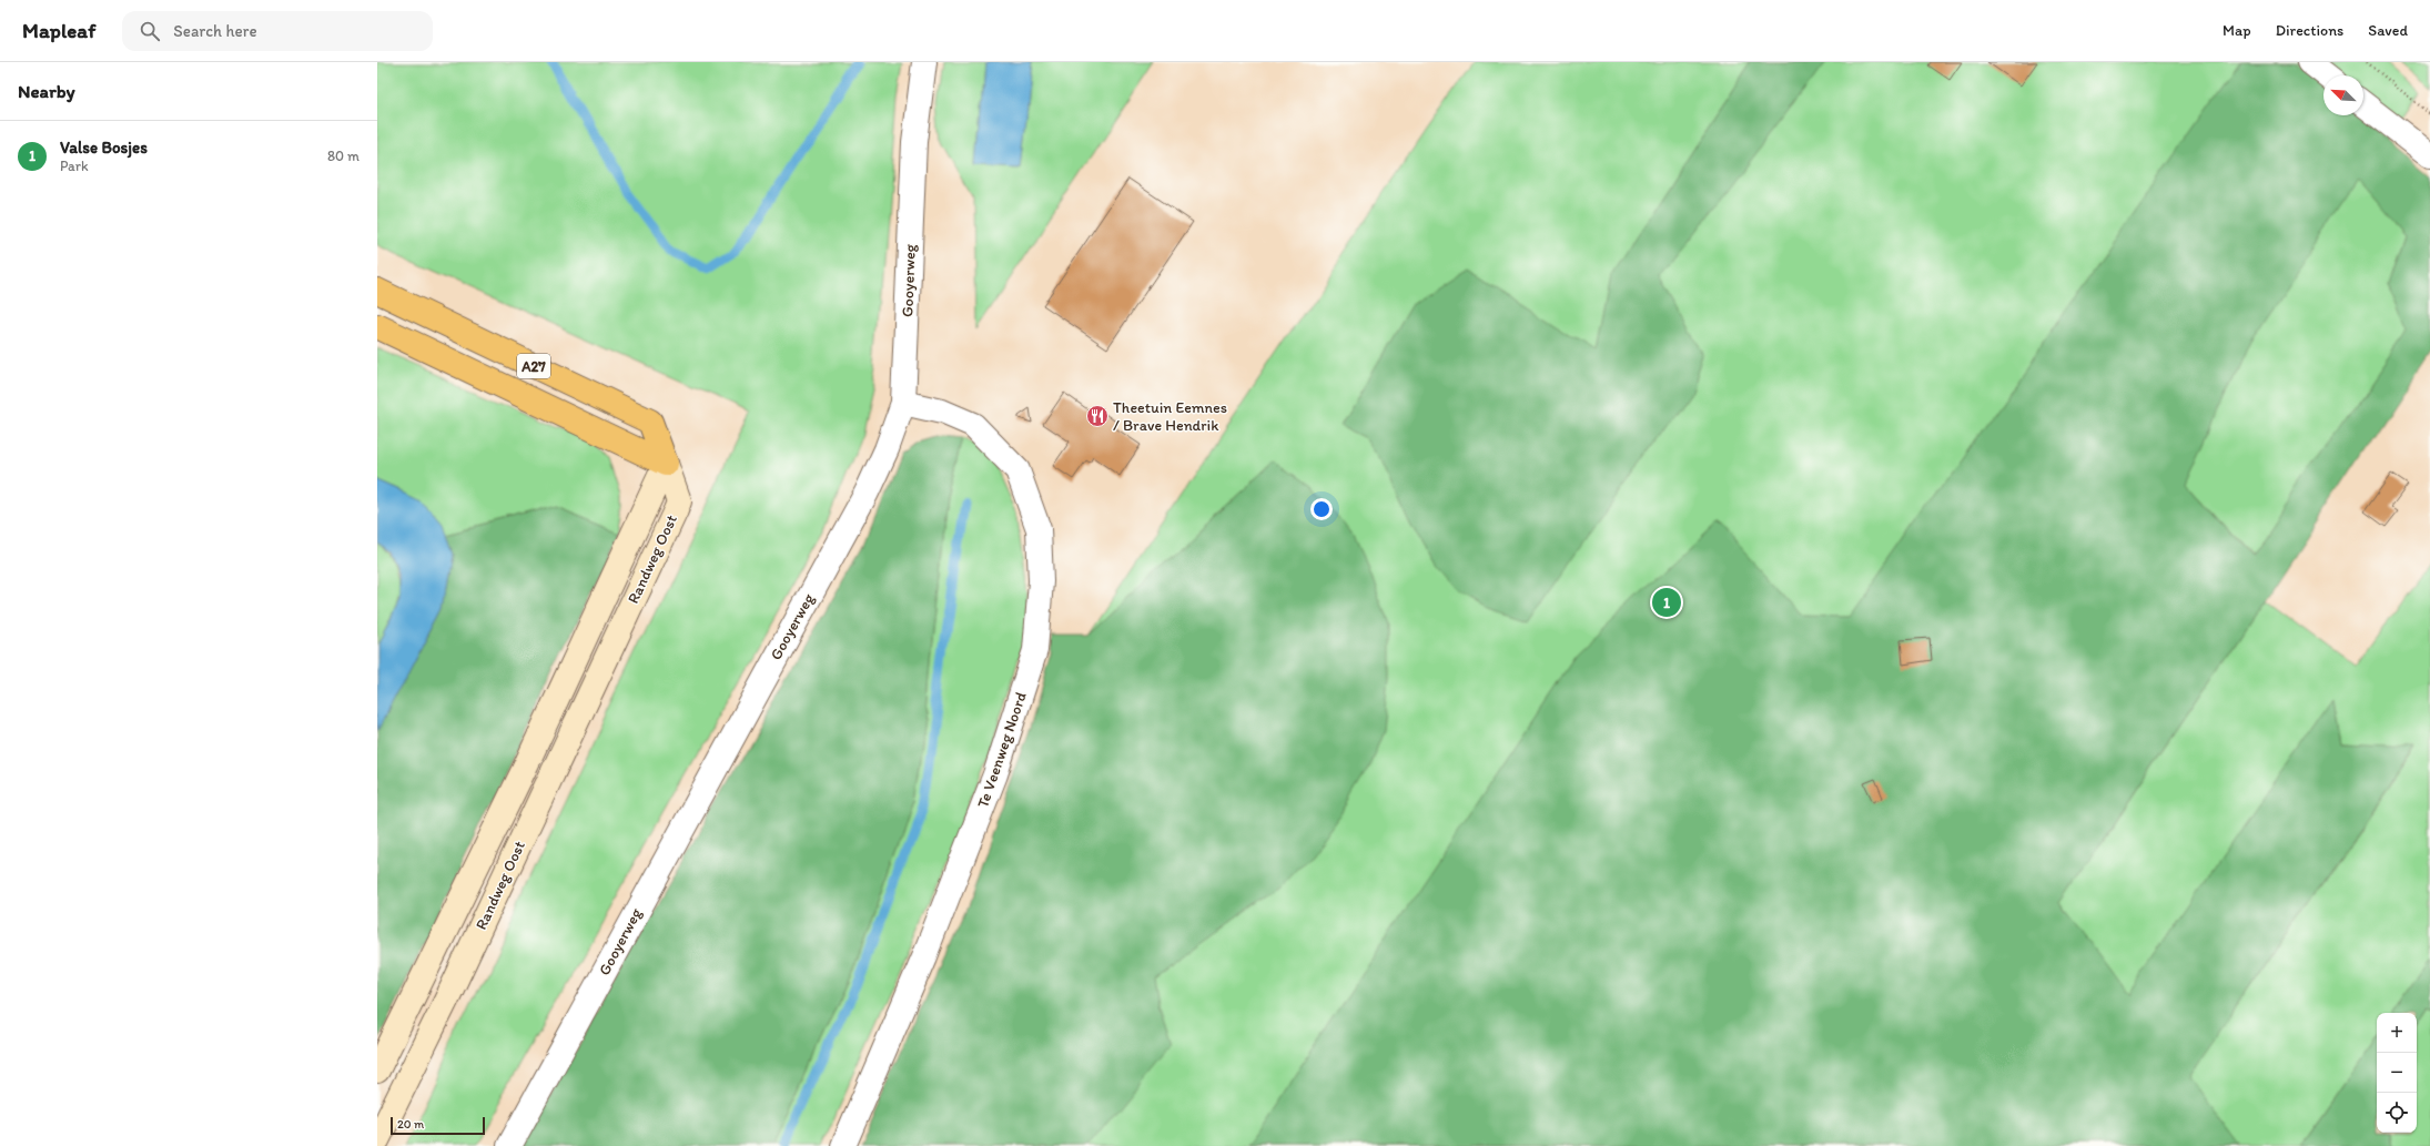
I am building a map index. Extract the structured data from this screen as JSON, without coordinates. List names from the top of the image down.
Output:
{
  "streets": {
    "highway": ["A27"],
    "main road": ["Randweg Oost"],
    "street": ["Gooyerweg", "Te Veenweg Noord"]
  },
  "crossings": [
    ["Gooyerweg", "Te Veenweg Noord"],
    ["A27", "Randweg Oost"]
  ],
  "places": {
    "restaurant": ["Theetuin Eemnes / Brave Hendrik"]
  },
  "scale_bar": "20 m",
  "north": "top left",
  "page": {
    "header": "Mapleaf",
    "search": "Search here",
    "nav": ["Map", "Directions", "Saved"],
    "heading": "Nearby",
    "list": [
      {
        "mark": "1",
        "name": "Valse Bosjes",
        "note": "Park",
        "value": "80 m"
      }
    ],
    "pins": "1",
    "map_buttons": ["+", "−"],
    "scale": "20 m"
  }
}
